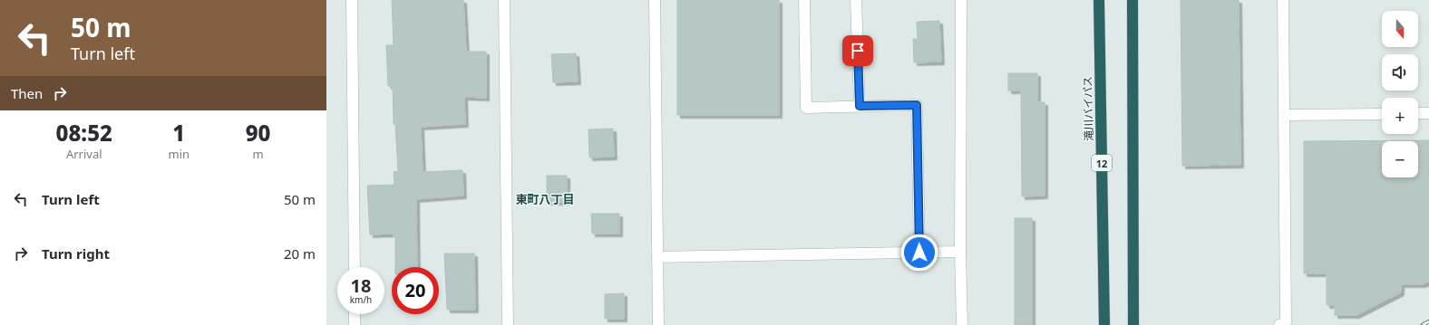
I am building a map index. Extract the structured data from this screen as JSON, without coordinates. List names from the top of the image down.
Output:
{
  "streets": {
    "highway": ["滝川バイパス", "12"]
  },
  "districts": ["東町八丁目"],
  "north": "bottom",
  "page": {
    "turn": ["50 m", "Turn left"],
    "map_buttons": ["+", "−"],
    "then": "Then",
    "eta": [
      "08:52",
      "Arrival",
      "1",
      "min",
      "90",
      "m"
    ],
    "list": [
      {
        "name": "Turn left",
        "value": "50 m"
      },
      {
        "name": "Turn right",
        "value": "20 m"
      }
    ],
    "speed": "18 km/h",
    "limit": "20"
  }
}
